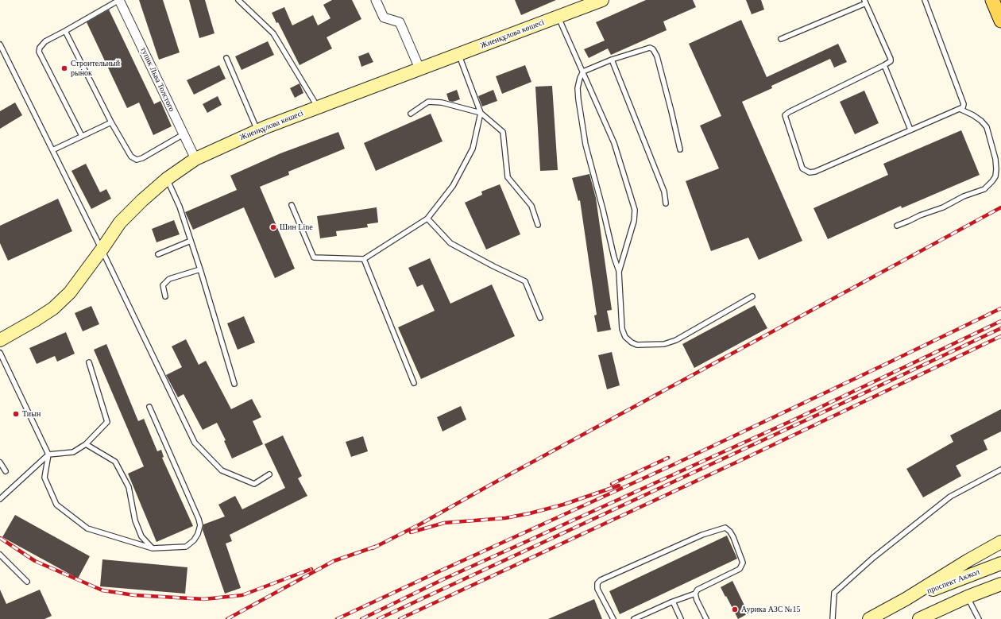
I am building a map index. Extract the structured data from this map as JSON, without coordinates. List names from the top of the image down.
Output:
{
  "streets": {
    "street": ["Жиенқұлова көшесі", "тупик Льва Толстого", "проспект Акжол"]
  },
  "crossings": [
    ["Жиенқұлова көшесі", "тупик Льва Толстого"]
  ],
  "places": [
    "Строительный рынок",
    "Шин Line",
    "Тиын",
    "Аурика АЗС №15"
  ]
}
